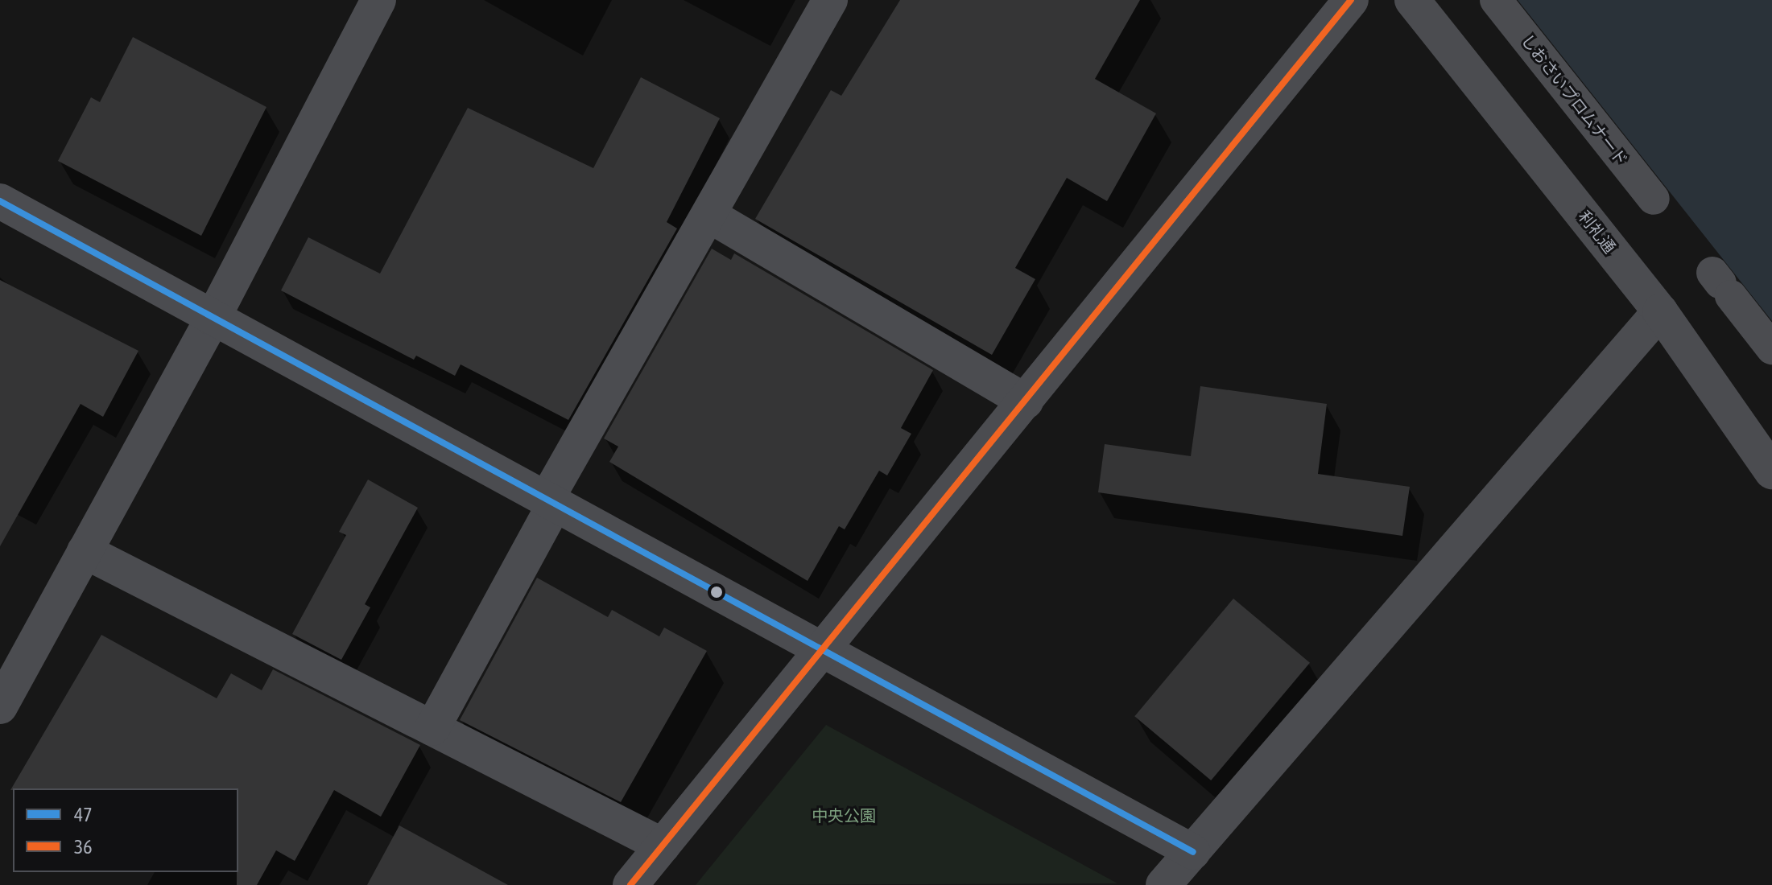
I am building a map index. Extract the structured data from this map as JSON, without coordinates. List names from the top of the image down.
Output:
{
  "streets": {
    "street": ["しおさいプロムナード", "利礼通"]
  },
  "parks": ["中央公園"],
  "lines": ["transit line 36", "transit line 47"],
  "legend": ["47", "36"]
}
